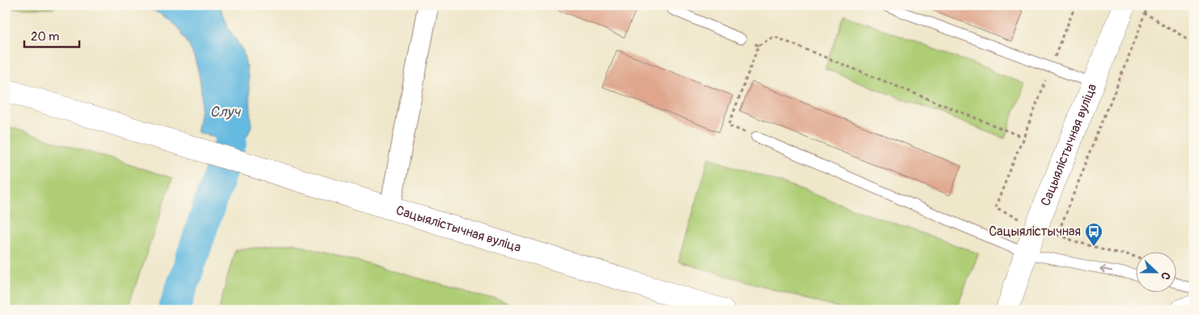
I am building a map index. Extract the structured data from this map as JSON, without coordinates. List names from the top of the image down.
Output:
{
  "streets": {
    "main road": ["Сацыялістычная вуліца"]
  },
  "water": ["Случ"],
  "places": {
    "bus stop": ["Сацыялістычная"]
  },
  "scale_bar": "20 m",
  "north": "right"
}
